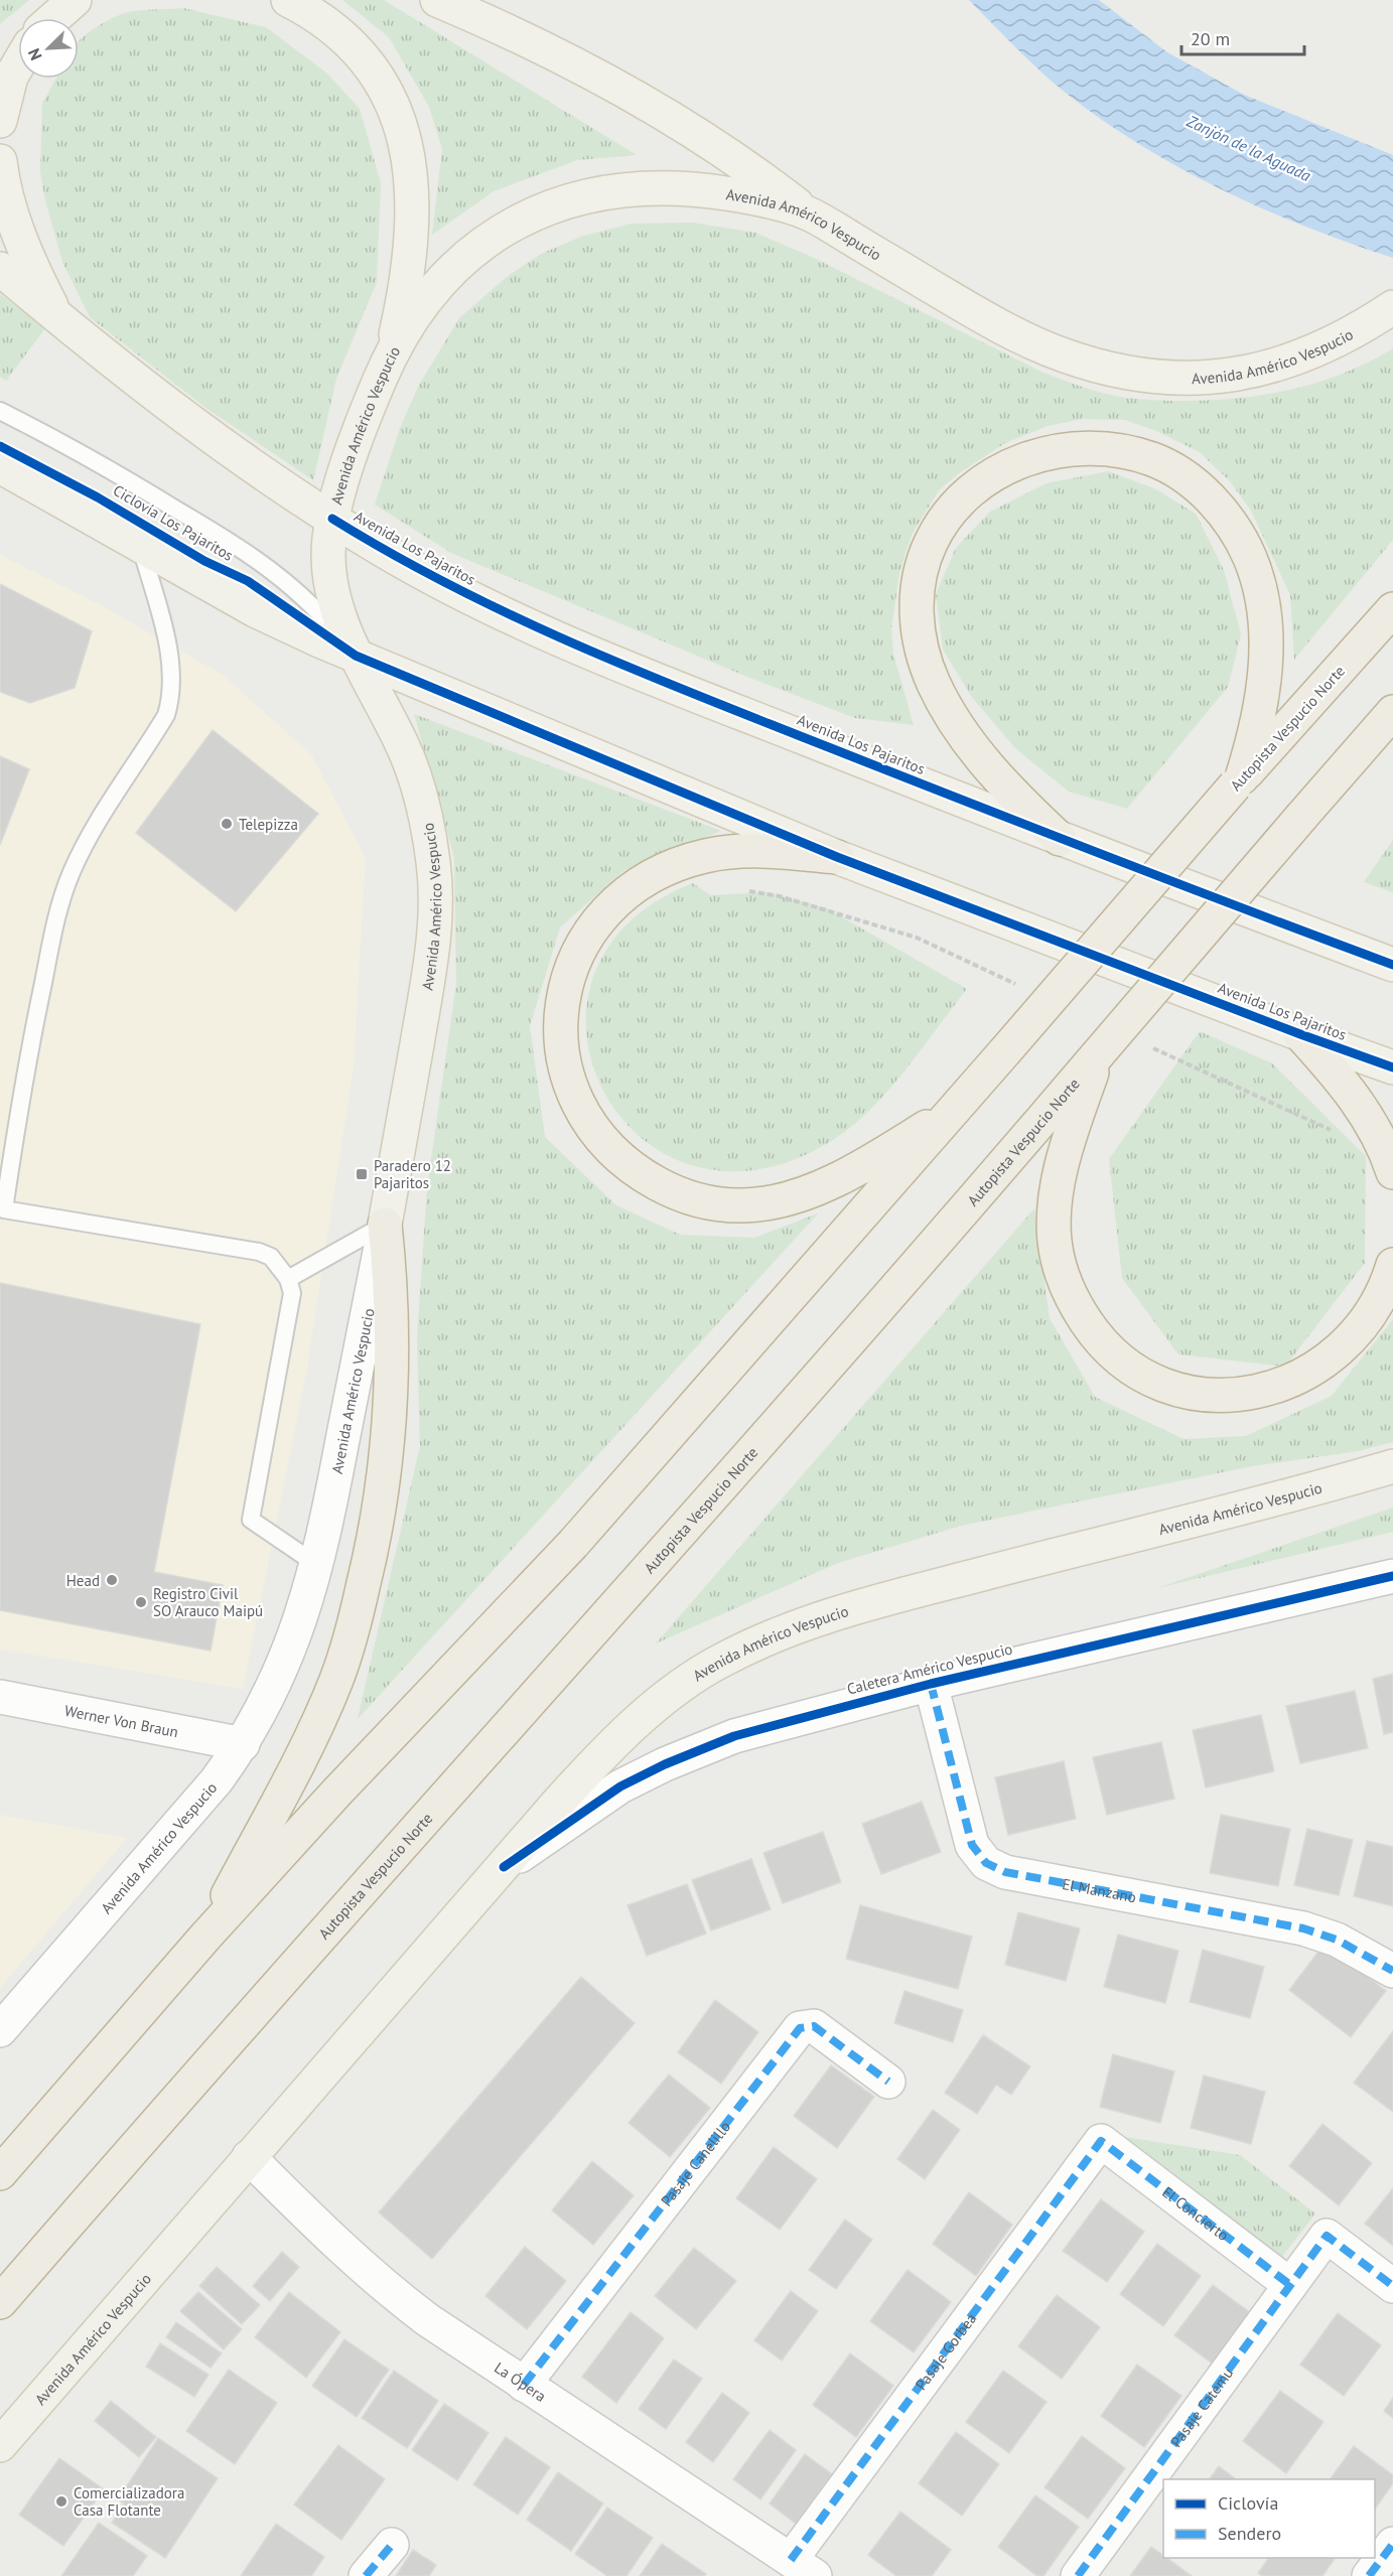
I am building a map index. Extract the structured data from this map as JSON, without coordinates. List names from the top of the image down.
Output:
{
  "streets": {
    "highway": ["Autopista Vespucio Norte"],
    "main road": ["Avenida Américo Vespucio", "Avenida Los Pajaritos"],
    "street": [
      "Caletera Américo Vespucio",
      "Werner Von Braun",
      "El Manzano",
      "Pasaje Canelillo",
      "El Concierto",
      "Pasaje Gorbea",
      "La Ópera",
      "Pasaje Catemu"
    ],
    "cycle path": ["Ciclovía Los Pajaritos"]
  },
  "crossings": [
    ["Avenida Américo Vespucio", "Avenida Los Pajaritos"],
    ["Avenida Américo Vespucio", "Caletera Américo Vespucio"],
    ["Avenida Américo Vespucio", "Werner Von Braun"],
    ["Avenida Américo Vespucio", "La Ópera"],
    ["Caletera Américo Vespucio", "El Manzano"],
    ["Pasaje Canelillo", "La Ópera"],
    ["El Concierto", "Pasaje Gorbea"],
    ["El Concierto", "Pasaje Catemu"],
    ["Pasaje Gorbea", "La Ópera"]
  ],
  "water": ["Zanjón de la Aguada"],
  "places": {
    "other": [
      "Telepizza",
      "Head",
      "Registro Civil SO Arauco Maipú",
      "Comercializadora Casa Flotante"
    ],
    "transit": ["Paradero 12 Pajaritos"]
  },
  "legend": ["Ciclovía", "Sendero"],
  "scale_bar": "20 m",
  "north": "bottom left"
}
